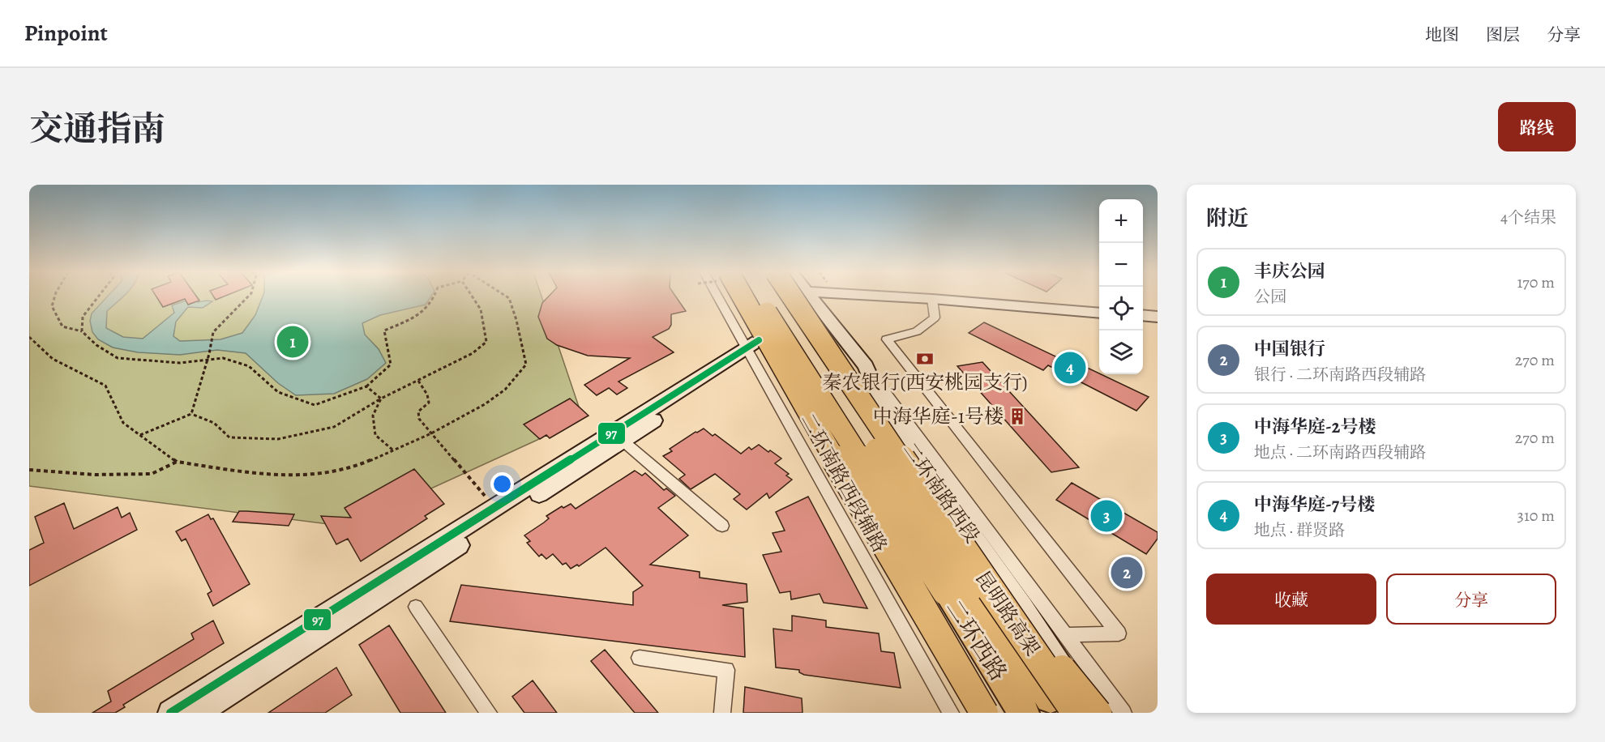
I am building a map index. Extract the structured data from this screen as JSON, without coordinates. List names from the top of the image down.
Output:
{
  "streets": {
    "highway": ["二环南路西段", "昆明路高架", "二环西路"],
    "street": ["二环南路西段辅路"]
  },
  "crossings": [
    ["二环南路西段", "二环西路"]
  ],
  "places": {
    "bank": ["秦农银行(西安桃园支行)"],
    "building": ["中海华庭-1号楼"]
  },
  "lines": ["transit line 97"],
  "page": {
    "header": "Pinpoint",
    "nav": ["地图", "图层", "分享"],
    "title": "交通指南",
    "buttons": [
      "路线",
      ["收藏", "分享"]
    ],
    "heading": ["附近", "4个结果"],
    "map_buttons": ["+", "−"],
    "list": [
      {
        "mark": "1",
        "name": "丰庆公园",
        "note": "公园",
        "value": "170 m"
      },
      {
        "mark": "2",
        "name": "中国银行",
        "note": "银行 · 二环南路西段辅路",
        "value": "270 m"
      },
      {
        "mark": "3",
        "name": "中海华庭-2号楼",
        "note": "地点 · 二环南路西段辅路",
        "value": "270 m"
      },
      {
        "mark": "4",
        "name": "中海华庭-7号楼",
        "note": "地点 · 群贤路",
        "value": "310 m"
      }
    ],
    "pins": [
      "1",
      "4",
      "3",
      "2"
    ]
  }
}
